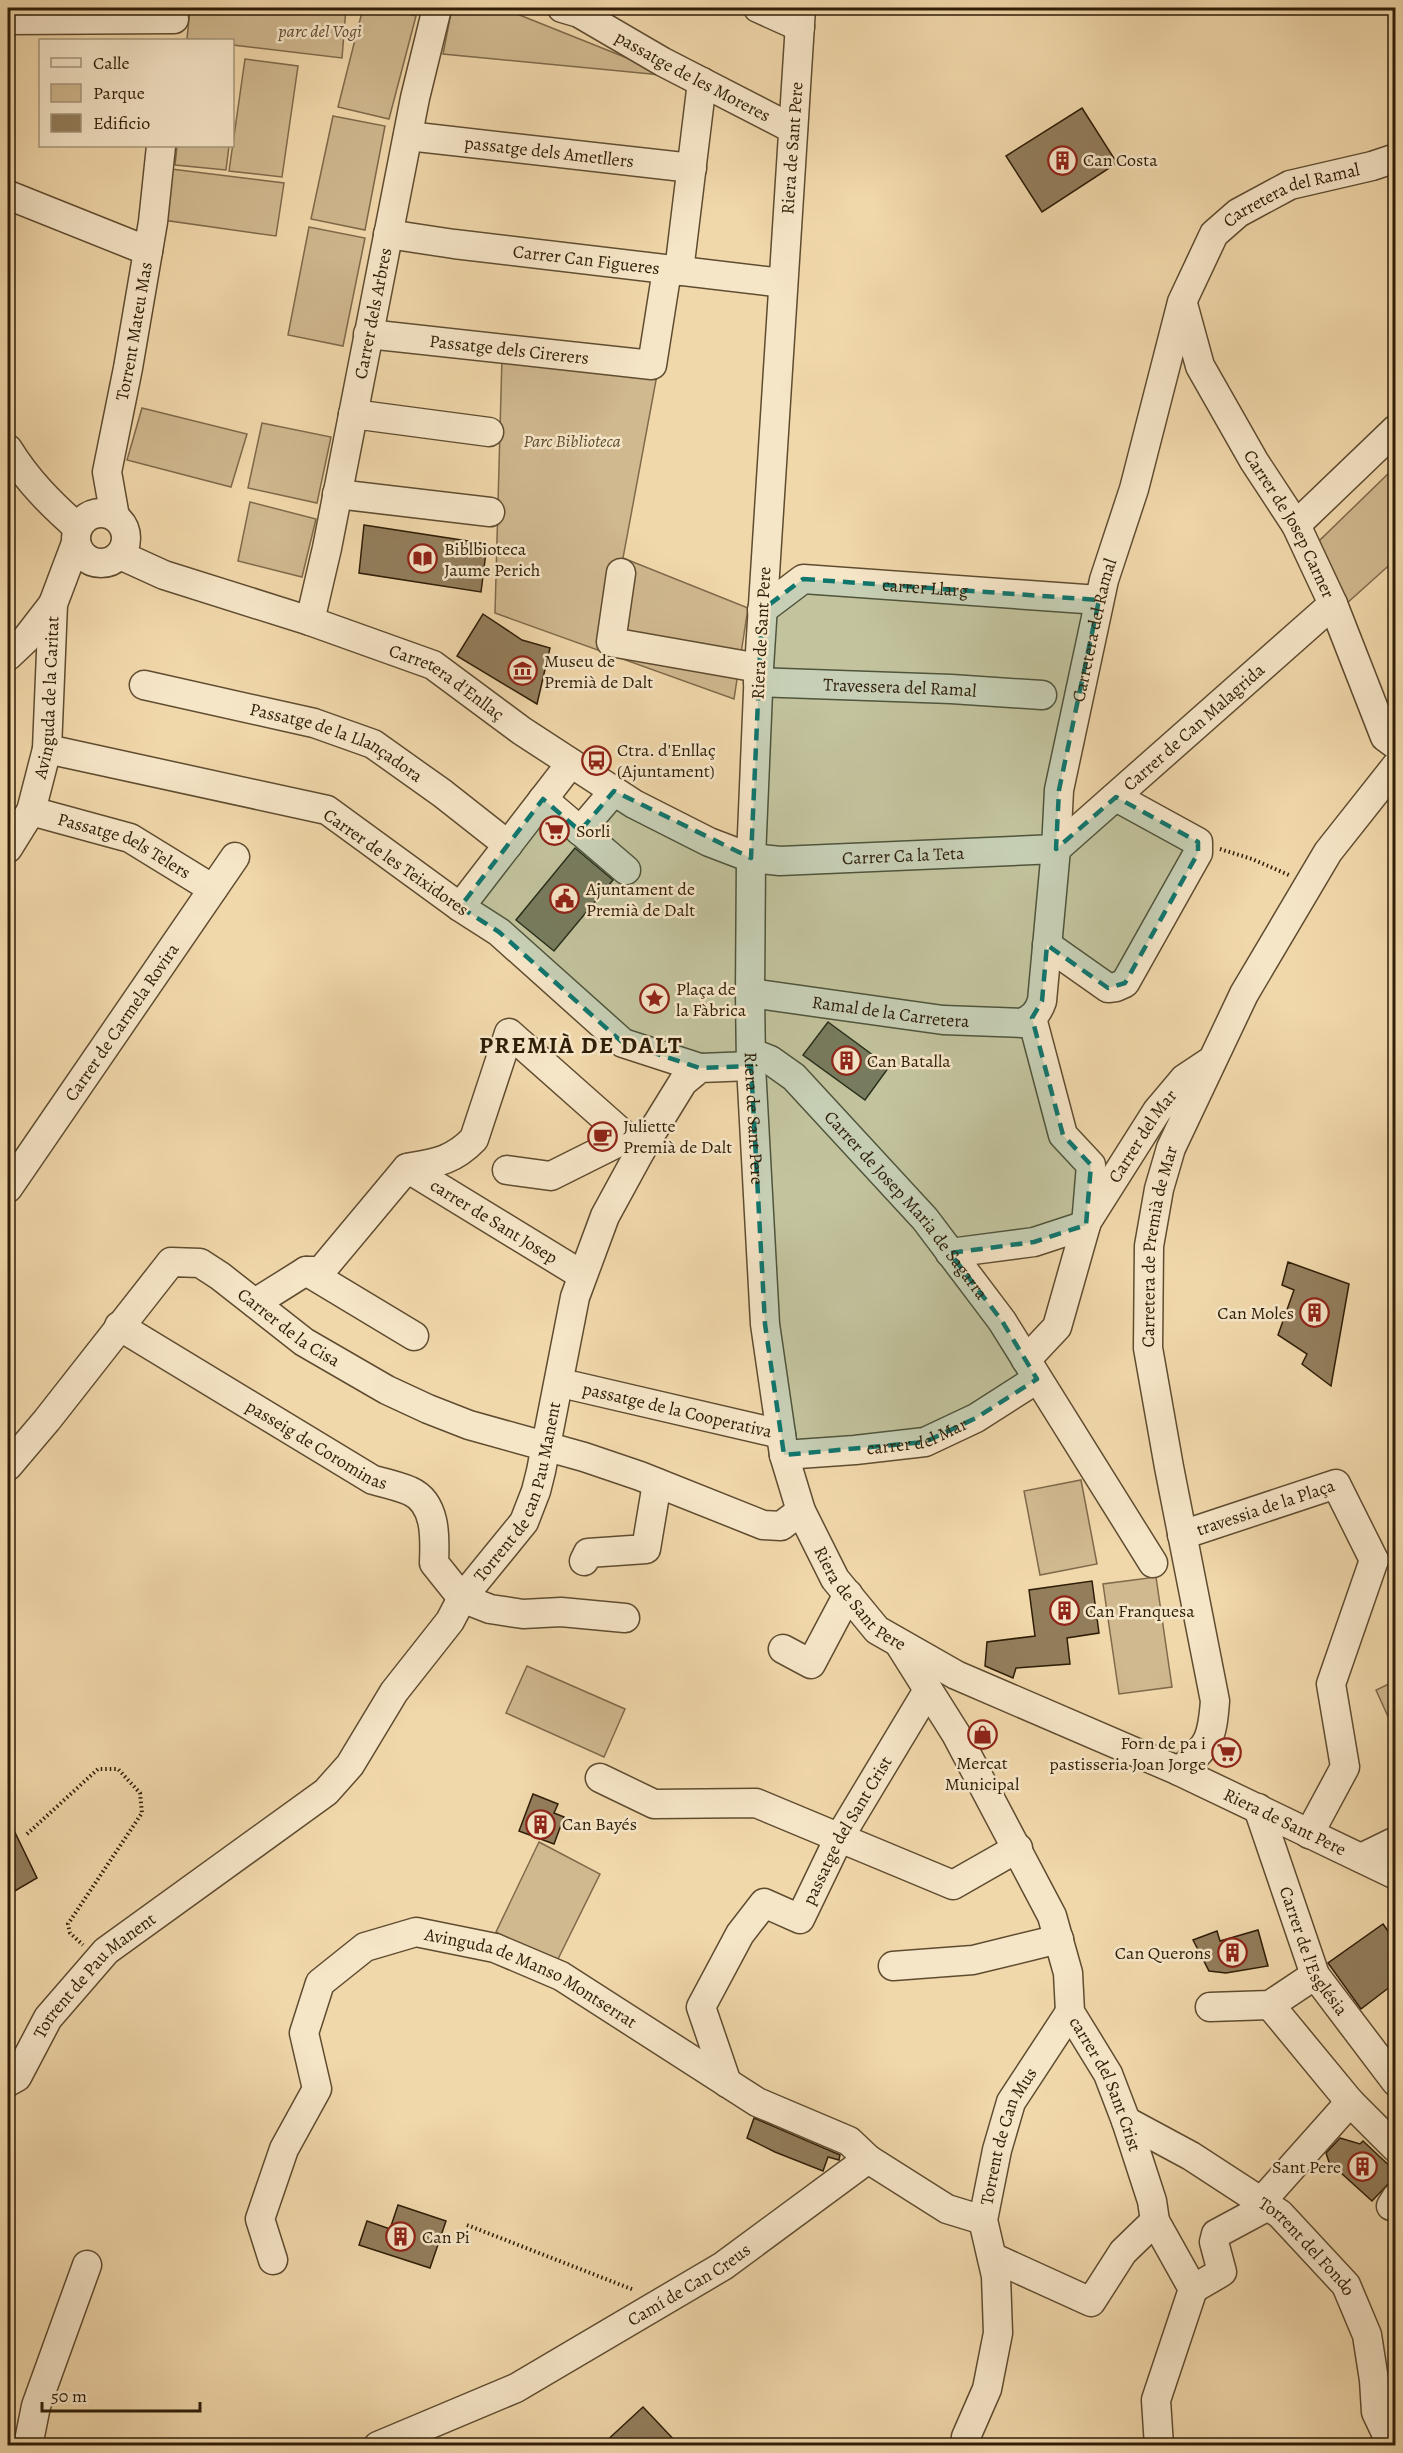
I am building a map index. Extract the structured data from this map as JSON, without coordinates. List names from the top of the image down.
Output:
{
  "streets": {
    "street": [
      "passatge de les Moreres",
      "Riera de Sant Pere",
      "passatge dels Ametllers",
      "Carretera del Ramal",
      "Carrer Can Figueres",
      "Carrer dels Arbres",
      "Torrent Mateu Mas",
      "Passatge dels Cirerers",
      "Carrer de Josep Carner",
      "carrer Llarg",
      "Carretera d'Enllaç",
      "Travessera del Ramal",
      "Avinguda de la Caritat",
      "Carrer de Can Malagrida",
      "Passatge de la Llançadora",
      "Passatge dels Telers",
      "Carrer Ca la Teta",
      "Carrer de les Teixidores",
      "Ramal de la Carretera",
      "Carrer de Carmela Rovira",
      "Carrer del Mar",
      "Carrer de Josep Maria de Sagarra",
      "carrer de Sant Josep",
      "Carretera de Premià de Mar",
      "Carrer de la Cisa",
      "passatge de la Cooperativa",
      "carrer del Mar",
      "passeig de Corominas",
      "Torrent de can Pau Manent",
      "travessia de la Plaça",
      "passatge del Sant Crist",
      "Carrer de l'Església",
      "Torrent de Pau Manent",
      "Avinguda de Manso Montserrat",
      "carrer del Sant Crist",
      "Torrent de Can Mus",
      "Torrent del Fondo",
      "Camí de Can Creus"
    ]
  },
  "crossings": [
    ["passatge de les Moreres", "Riera de Sant Pere"],
    ["Riera de Sant Pere", "Carrer Can Figueres"],
    ["Riera de Sant Pere", "carrer Llarg"],
    ["Riera de Sant Pere", "Carretera d'Enllaç"],
    ["Riera de Sant Pere", "Travessera del Ramal"],
    ["Riera de Sant Pere", "Carrer Ca la Teta"],
    ["Riera de Sant Pere", "Ramal de la Carretera"],
    ["Riera de Sant Pere", "Carrer de Josep Maria de Sagarra"],
    ["Riera de Sant Pere", "Carretera de Premià de Mar"],
    ["Riera de Sant Pere", "Carrer de la Cisa"],
    ["Riera de Sant Pere", "passatge de la Cooperativa"],
    ["Riera de Sant Pere", "carrer del Mar"],
    ["Riera de Sant Pere", "Carrer de l'Església"],
    ["Riera de Sant Pere", "carrer del Sant Crist"],
    ["passatge dels Ametllers", "Carrer dels Arbres"],
    ["Carretera del Ramal", "Carrer de Josep Carner"],
    ["Carretera del Ramal", "carrer Llarg"],
    ["Carretera del Ramal", "Carrer de Can Malagrida"],
    ["Carretera del Ramal", "Carrer Ca la Teta"],
    ["Carretera del Ramal", "Ramal de la Carretera"],
    ["Carrer Can Figueres", "Carrer dels Arbres"],
    ["Carrer Can Figueres", "Passatge dels Cirerers"],
    ["Carrer dels Arbres", "Passatge dels Cirerers"],
    ["Carrer dels Arbres", "Carretera d'Enllaç"],
    ["Torrent Mateu Mas", "Carretera d'Enllaç"],
    ["Torrent Mateu Mas", "Avinguda de la Caritat"],
    ["Carrer de Josep Carner", "Carrer de Can Malagrida"],
    ["Carretera d'Enllaç", "Avinguda de la Caritat"],
    ["Carretera d'Enllaç", "Carrer Ca la Teta"],
    ["Avinguda de la Caritat", "Passatge dels Telers"],
    ["Avinguda de la Caritat", "Carrer de les Teixidores"],
    ["Carrer de Can Malagrida", "Carrer Ca la Teta"],
    ["Passatge dels Telers", "Carrer de Carmela Rovira"],
    ["Carrer de les Teixidores", "Torrent de can Pau Manent"],
    ["Carrer del Mar", "Carretera de Premià de Mar"],
    ["Carrer del Mar", "carrer del Mar"],
    ["Carrer de Josep Maria de Sagarra", "carrer del Mar"],
    ["carrer de Sant Josep", "Torrent de can Pau Manent"],
    ["Carretera de Premià de Mar", "travessia de la Plaça"],
    ["Carrer de la Cisa", "passeig de Corominas"],
    ["Carrer de la Cisa", "Torrent de can Pau Manent"],
    ["passatge de la Cooperativa", "carrer del Mar"],
    ["passeig de Corominas", "Torrent de can Pau Manent"],
    ["Torrent de can Pau Manent", "Torrent de Pau Manent"],
    ["passatge del Sant Crist", "Avinguda de Manso Montserrat"],
    ["passatge del Sant Crist", "carrer del Sant Crist"],
    ["Avinguda de Manso Montserrat", "Camí de Can Creus"],
    ["carrer del Sant Crist", "Torrent de Can Mus"],
    ["carrer del Sant Crist", "Torrent del Fondo"]
  ],
  "districts": ["PREMIÀ DE DALT"],
  "parks": ["parc del Vogi", "Parc Biblioteca"],
  "places": {
    "building": [
      "Can Costa",
      "Can Batalla",
      "Can Moles",
      "Can Franquesa",
      "Can Bayés",
      "Can Querons",
      "Sant Pere",
      "Can Pi"
    ],
    "library": ["Biblbioteca Jaume Perich"],
    "museum": ["Museu de Premià de Dalt"],
    "bus stop": ["Ctra. d'Enllaç (Ajuntament)"],
    "supermarket": ["Sorli", "Forn de pa i pastisseria Joan Jorge"],
    "public building": ["Ajuntament de Premià de Dalt"],
    "place": ["Plaça de la Fàbrica"],
    "cafe": ["Juliette Premià de Dalt"],
    "shop": ["Mercat Municipal"]
  },
  "legend": ["Calle", "Parque", "Edificio"],
  "scale_bar": "50 m"
}
